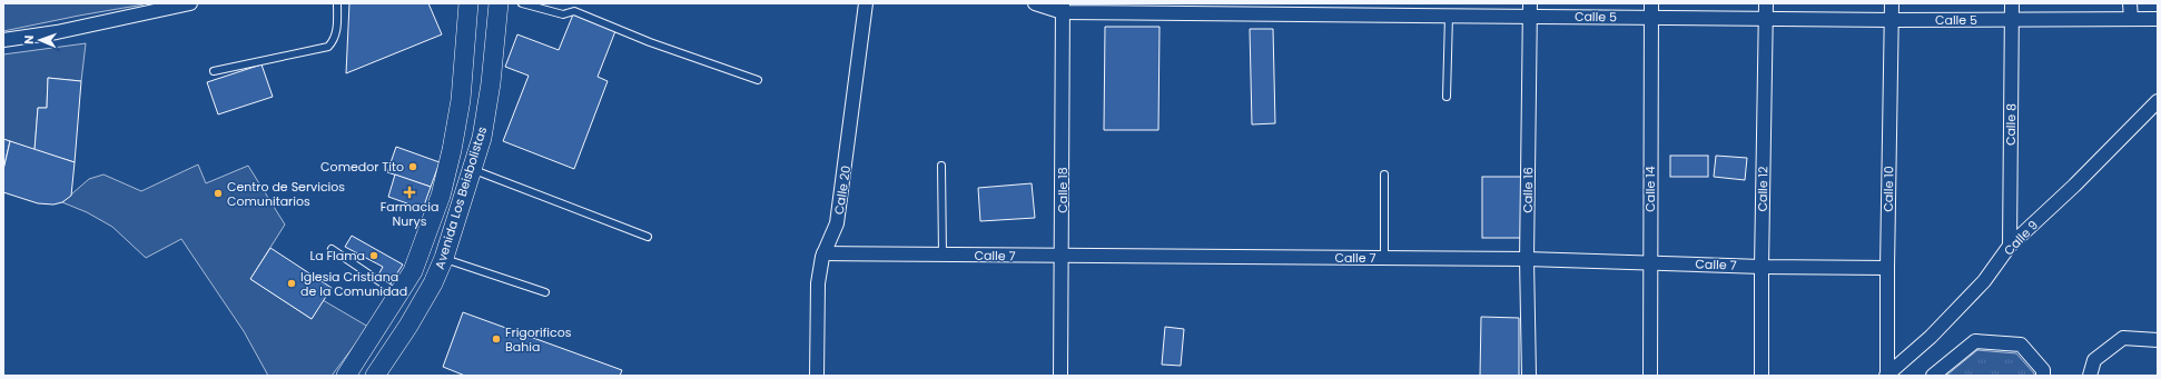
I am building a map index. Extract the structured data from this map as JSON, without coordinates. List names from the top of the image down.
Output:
{
  "streets": {
    "main road": ["Avenida Los Beisbolistas"],
    "street": [
      "Calle 5",
      "Calle 8",
      "Calle 14",
      "Calle 12",
      "Calle 10",
      "Calle 20",
      "Calle 18",
      "Calle 16",
      "Calle 9",
      "Calle 7"
    ]
  },
  "crossings": [
    ["Calle 5", "Calle 8"],
    ["Calle 5", "Calle 14"],
    ["Calle 5", "Calle 12"],
    ["Calle 5", "Calle 10"],
    ["Calle 5", "Calle 18"],
    ["Calle 5", "Calle 16"],
    ["Calle 8", "Calle 9"],
    ["Calle 14", "Calle 7"],
    ["Calle 12", "Calle 7"],
    ["Calle 10", "Calle 9"],
    ["Calle 10", "Calle 7"],
    ["Calle 20", "Calle 7"],
    ["Calle 18", "Calle 7"],
    ["Calle 16", "Calle 7"]
  ],
  "places": {
    "other": [
      "Comedor Tito",
      "Centro de Servicios Comunitarios",
      "La Flama",
      "Iglesia Cristiana de la Comunidad",
      "Frigorificos Bahia"
    ],
    "health": ["Farmacia Nurys"]
  },
  "north": "left"
}
